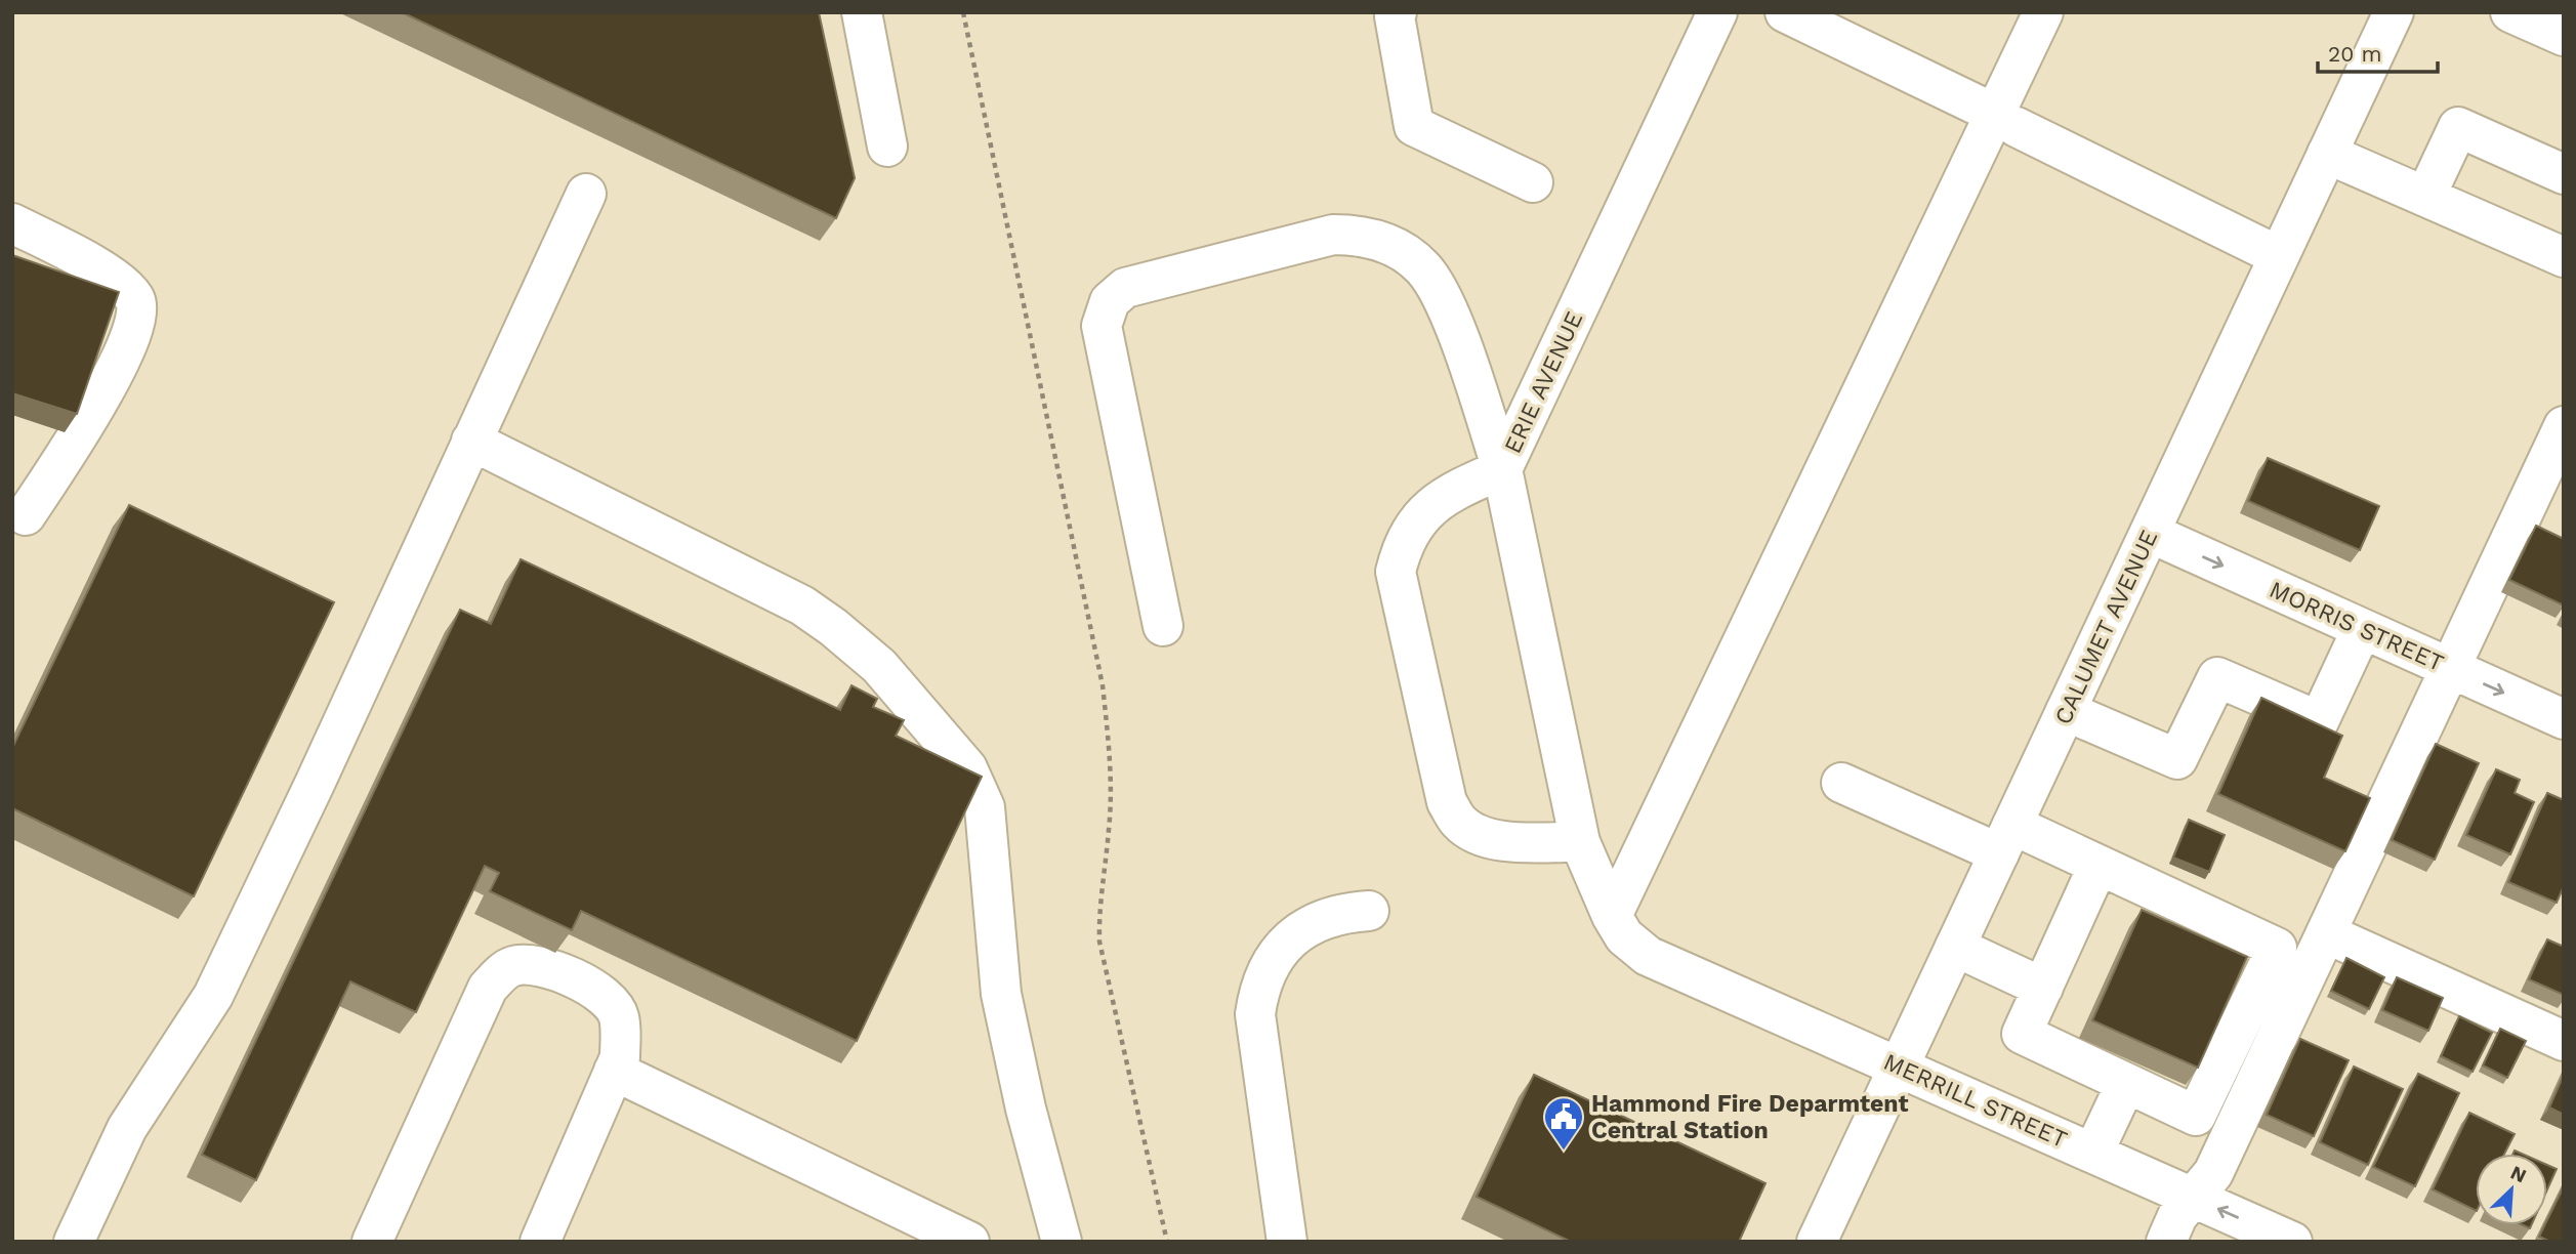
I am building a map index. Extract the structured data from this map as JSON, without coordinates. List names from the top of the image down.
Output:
{
  "streets": {
    "street": [
      "ERIE AVENUE",
      "MORRIS STREET",
      "CALUMET AVENUE",
      "MERRILL STREET"
    ]
  },
  "crossings": [
    ["ERIE AVENUE", "MERRILL STREET"],
    ["MORRIS STREET", "CALUMET AVENUE"],
    ["CALUMET AVENUE", "MERRILL STREET"]
  ],
  "places": {
    "public building": ["Hammond Fire Deparmtent Central Station"]
  },
  "scale_bar": "20 m",
  "north": "top right"
}
